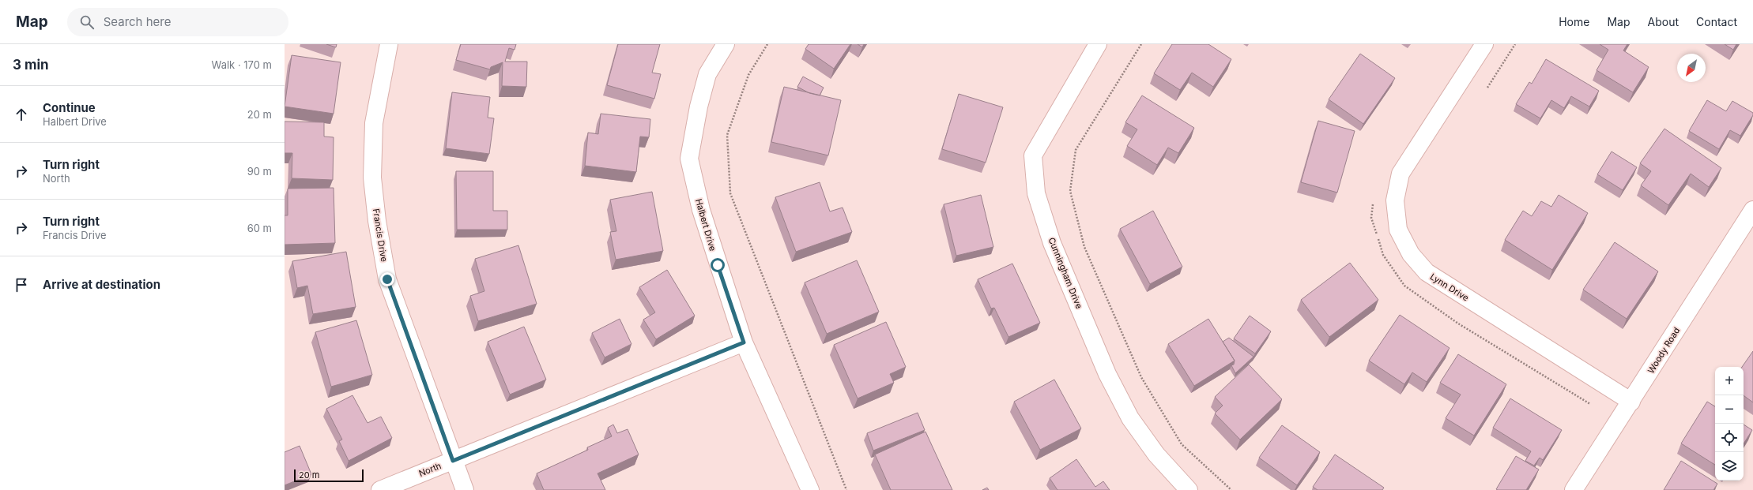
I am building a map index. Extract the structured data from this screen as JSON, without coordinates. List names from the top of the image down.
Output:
{
  "streets": {
    "street": [
      "Halbert Drive",
      "Francis Drive",
      "Cunningham Drive",
      "Lynn Drive",
      "Woody Road",
      "North"
    ]
  },
  "crossings": [
    ["Halbert Drive", "North"],
    ["Francis Drive", "North"],
    ["Lynn Drive", "Woody Road"]
  ],
  "scale_bar": "20 m",
  "north": "bottom left",
  "page": {
    "header": "Map",
    "search": "Search here",
    "nav": [
      "Home",
      "Map",
      "About",
      "Contact"
    ],
    "heading": ["3 min", "Walk · 170 m"],
    "list": [
      ["Continue", "Halbert Drive", "20 m"],
      ["Turn right", "North", "90 m"],
      ["Turn right", "Francis Drive", "60 m"],
      "Arrive at destination"
    ],
    "map_buttons": ["+", "−"],
    "scale": "20 m"
  }
}
